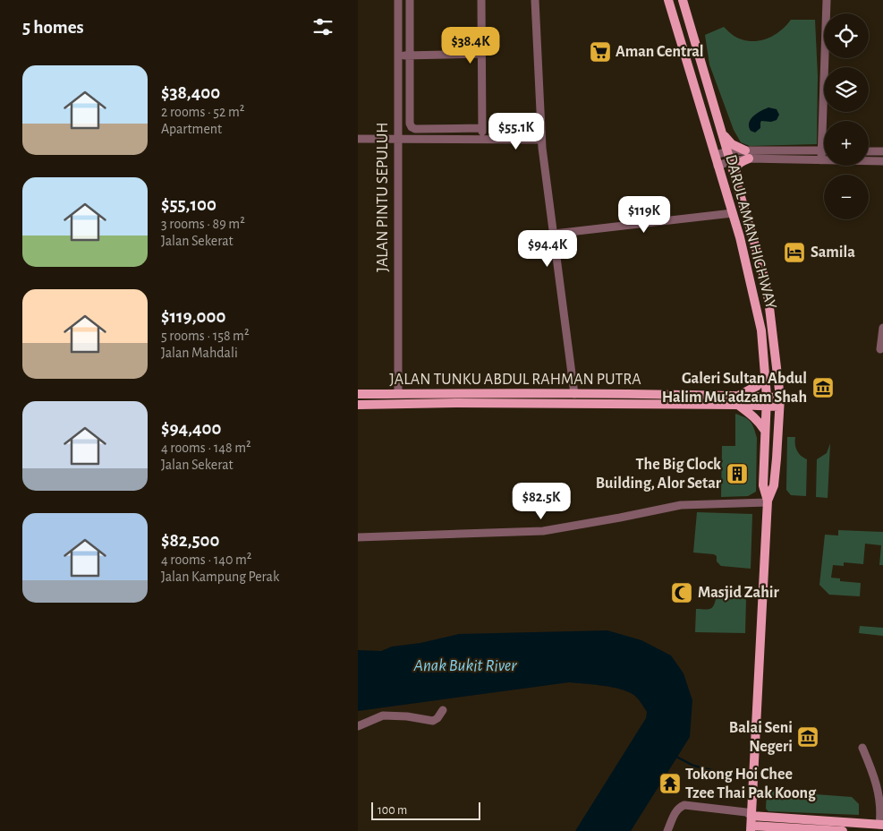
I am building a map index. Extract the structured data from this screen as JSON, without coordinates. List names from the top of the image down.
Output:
{
  "streets": {
    "main road": ["DARUL AMAN HIGHWAY", "JALAN TUNKU ABDUL RAHMAN PUTRA"],
    "street": ["JALAN PINTU SEPULUH"]
  },
  "crossings": [
    ["JALAN PINTU SEPULUH", "JALAN TUNKU ABDUL RAHMAN PUTRA"],
    ["DARUL AMAN HIGHWAY", "JALAN TUNKU ABDUL RAHMAN PUTRA"]
  ],
  "water": ["Anak Bukit River"],
  "places": {
    "supermarket": ["Aman Central"],
    "hotel": ["Samila"],
    "museum": ["Galeri Sultan Abdul Halim Mu'adzam Shah", "Balai Seni Negeri"],
    "building": ["The Big Clock Building, Alor Setar"],
    "mosque": ["Masjid Zahir"],
    "temple": ["Tokong Hoi Chee Tzee Thai Pak Koong"]
  },
  "scale_bar": "100 m",
  "page": {
    "heading": "5 homes",
    "map_buttons": ["+", "−"],
    "price": [
      "$38.4K",
      "$55.1K",
      "$119K",
      "$94.4K",
      "$82.5K"
    ],
    "list": [
      {
        "name": "$38,400",
        "note": "2 rooms · 52 m² · Apartment"
      },
      {
        "name": "$55,100",
        "note": "3 rooms · 89 m² · Jalan Sekerat"
      },
      {
        "name": "$119,000",
        "note": "5 rooms · 158 m² · Jalan Mahdali"
      },
      {
        "name": "$94,400",
        "note": "4 rooms · 148 m² · Jalan Sekerat"
      },
      {
        "name": "$82,500",
        "note": "4 rooms · 140 m² · Jalan Kampung Perak"
      }
    ],
    "scale": "100 m"
  }
}
